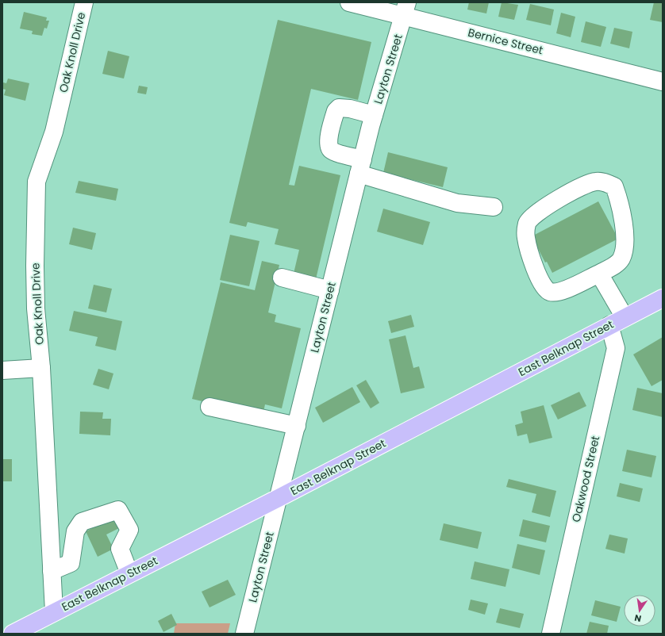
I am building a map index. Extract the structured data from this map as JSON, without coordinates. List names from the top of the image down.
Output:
{
  "streets": {
    "main road": ["East Belknap Street"],
    "street": [
      "Bernice Street",
      "Oak Knoll Drive",
      "Layton Street",
      "Oakwood Street"
    ]
  },
  "crossings": [
    ["Bernice Street", "Layton Street"],
    ["Oak Knoll Drive", "East Belknap Street"],
    ["Layton Street", "East Belknap Street"],
    ["East Belknap Street", "Oakwood Street"]
  ],
  "north": "bottom"
}
